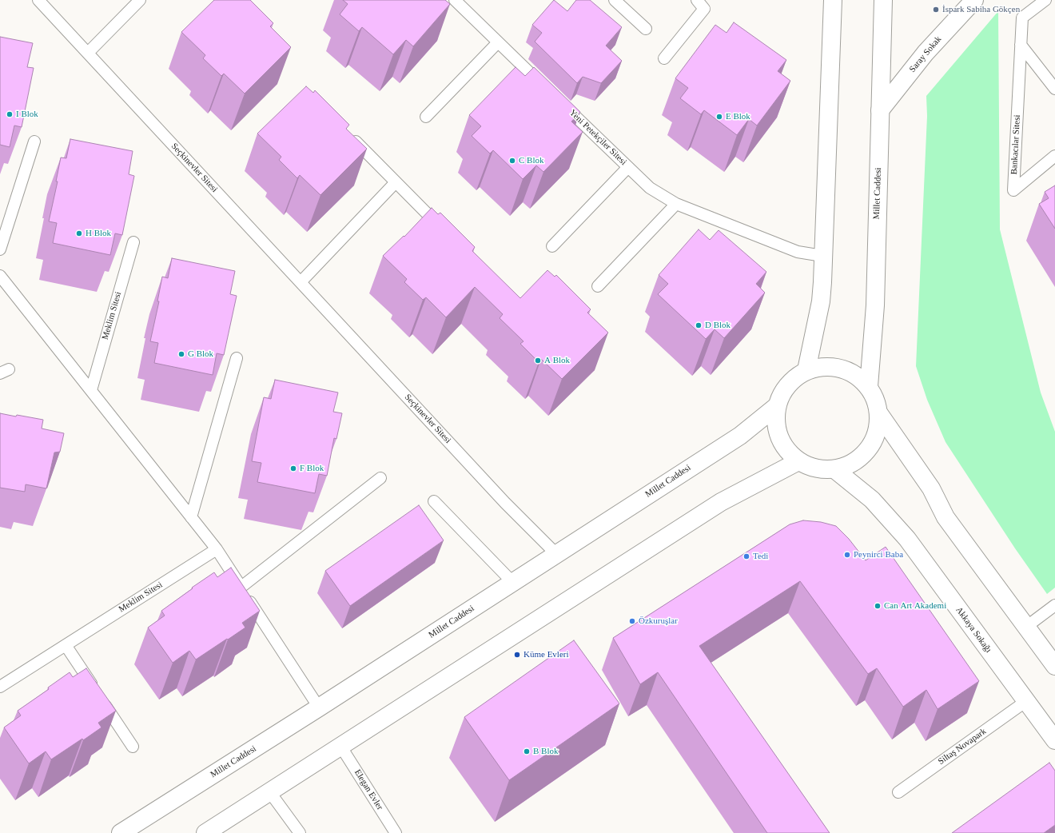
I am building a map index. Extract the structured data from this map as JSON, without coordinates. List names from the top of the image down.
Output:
{
  "streets": {
    "main road": ["Saray Sokak", "Millet Caddesi", "Akkaya Sokağı"],
    "lane": [
      "Yeni Petekçiler Sitesi",
      "Bankacılar Sitesi",
      "Seçkinevler Sitesi",
      "Meklim Sitesi",
      "Siltaş Novapark",
      "Elegan Evler"
    ]
  },
  "crossings": [
    ["Saray Sokak", "Millet Caddesi"],
    ["Seçkinevler Sitesi", "Millet Caddesi"],
    ["Millet Caddesi", "Akkaya Sokağı"],
    ["Akkaya Sokağı", "Siltaş Novapark"]
  ],
  "places": [
    "İspark Sabiha Gökçen",
    "I Blok",
    "E Blok",
    "C Blok",
    "H Blok",
    "D Blok",
    "G Blok",
    "A Blok",
    "F Blok",
    "Peynirci Baba",
    "Tedi",
    "Can Art Akademi",
    "Özkuruşlar",
    "Küme Evleri",
    "B Blok"
  ]
}
